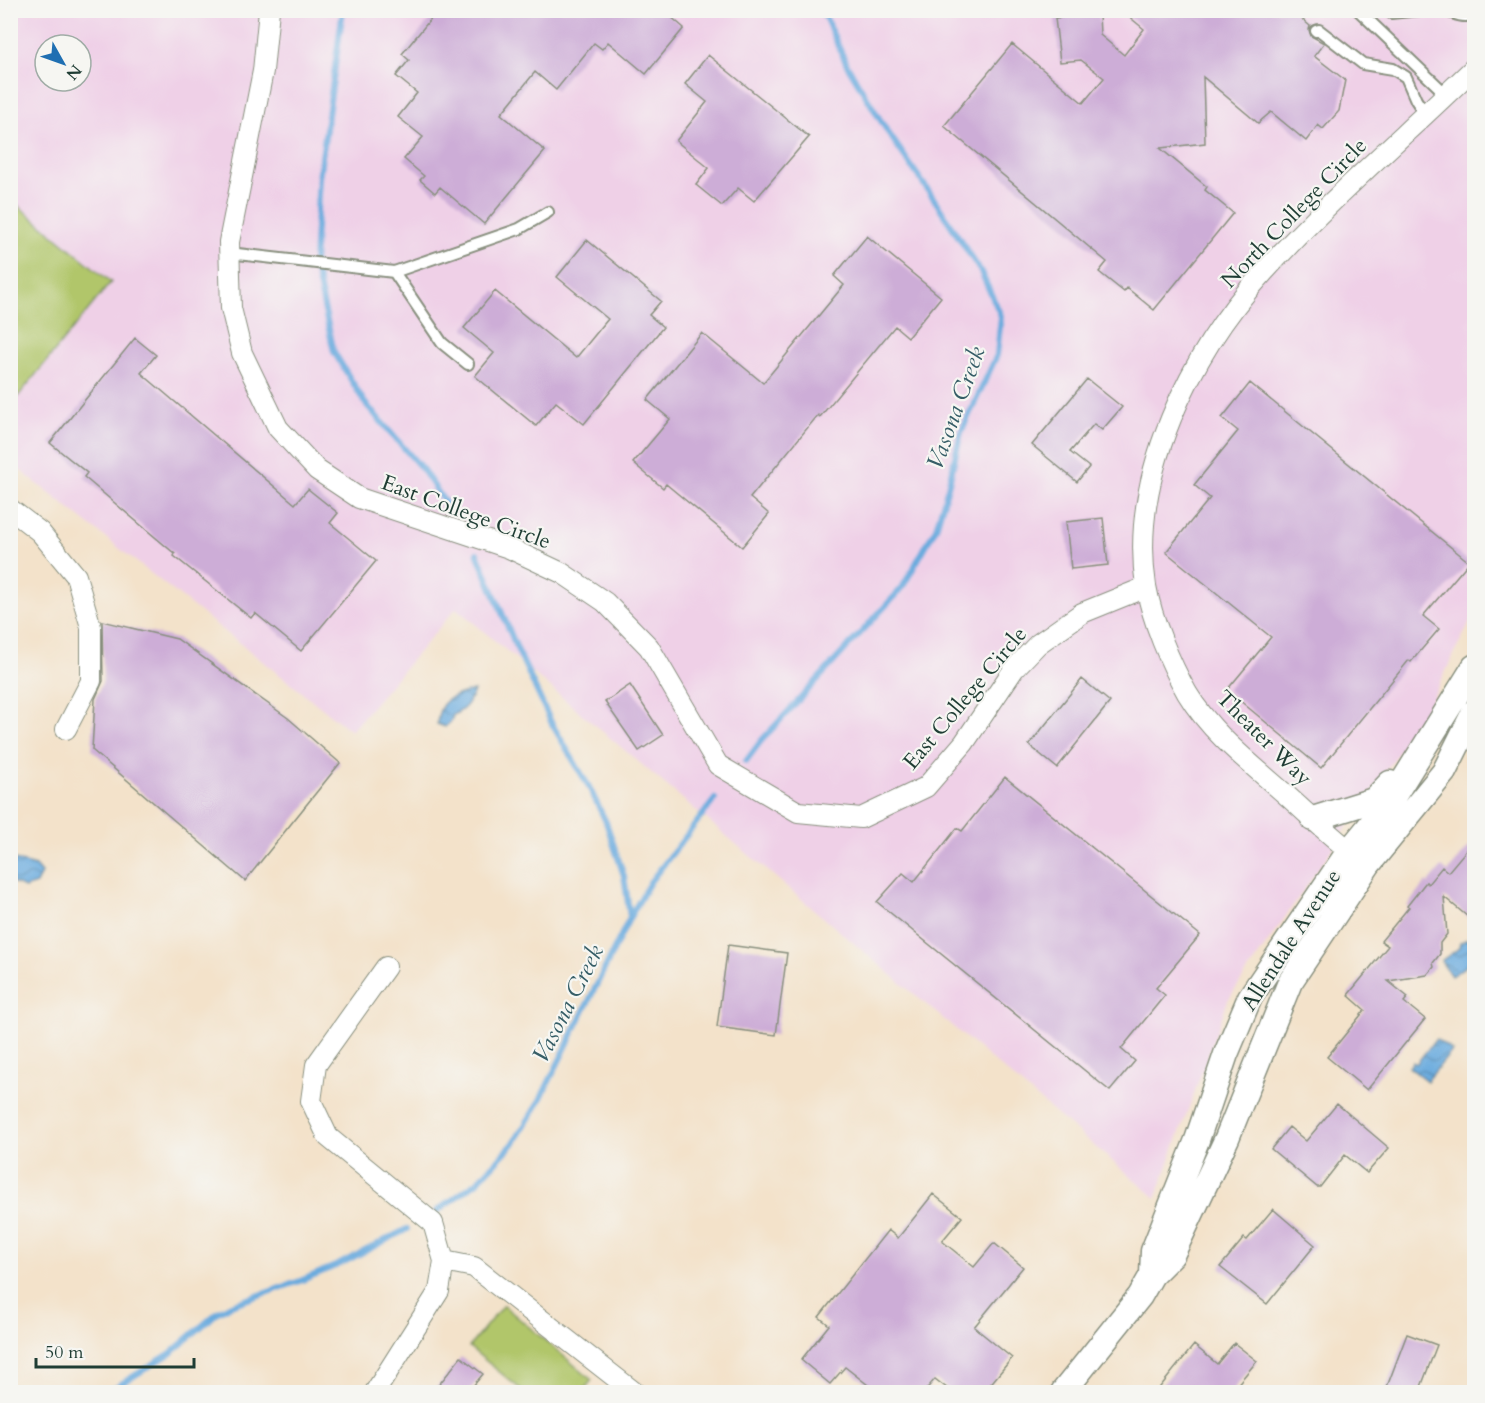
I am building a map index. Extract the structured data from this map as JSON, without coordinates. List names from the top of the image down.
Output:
{
  "streets": {
    "street": [
      "North College Circle",
      "East College Circle",
      "Theater Way",
      "Allendale Avenue"
    ]
  },
  "crossings": [
    ["North College Circle", "East College Circle"],
    ["North College Circle", "Theater Way"],
    ["East College Circle", "Theater Way"],
    ["Theater Way", "Allendale Avenue"]
  ],
  "water": ["Vasona Creek"],
  "scale_bar": "50 m",
  "north": "bottom right"
}
